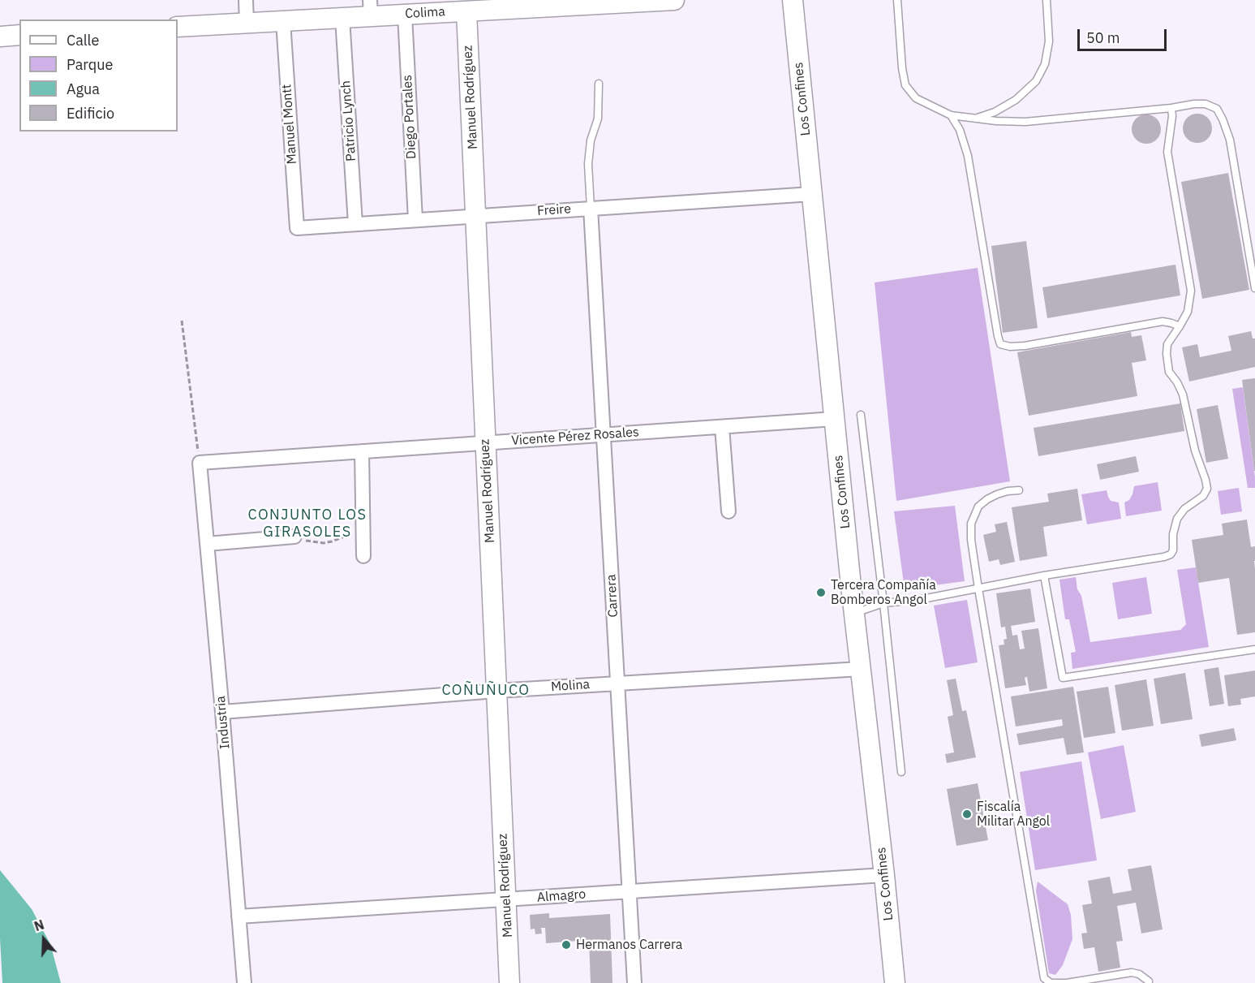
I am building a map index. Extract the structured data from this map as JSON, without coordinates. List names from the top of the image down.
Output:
{
  "streets": {
    "main road": ["Colima", "Manuel Rodríguez", "Los Confines"],
    "street": [
      "Diego Portales",
      "Patricio Lynch",
      "Manuel Montt",
      "Freire",
      "Vicente Pérez Rosales",
      "Carrera",
      "Molina",
      "Industria",
      "Almagro"
    ]
  },
  "crossings": [
    ["Colima", "Manuel Rodríguez"],
    ["Colima", "Diego Portales"],
    ["Colima", "Patricio Lynch"],
    ["Colima", "Manuel Montt"],
    ["Manuel Rodríguez", "Freire"],
    ["Manuel Rodríguez", "Vicente Pérez Rosales"],
    ["Manuel Rodríguez", "Molina"],
    ["Manuel Rodríguez", "Almagro"],
    ["Los Confines", "Freire"],
    ["Los Confines", "Vicente Pérez Rosales"],
    ["Los Confines", "Molina"],
    ["Los Confines", "Almagro"],
    ["Diego Portales", "Freire"],
    ["Patricio Lynch", "Freire"],
    ["Manuel Montt", "Freire"],
    ["Freire", "Carrera"],
    ["Vicente Pérez Rosales", "Carrera"],
    ["Vicente Pérez Rosales", "Industria"],
    ["Carrera", "Molina"],
    ["Carrera", "Almagro"],
    ["Molina", "Industria"],
    ["Industria", "Almagro"]
  ],
  "districts": ["CONJUNTO LOS GIRASOLES", "COÑUÑUCO"],
  "places": ["Tercera Compañía Bomberos Angol", "Fiscalía Militar Angol", "Hermanos Carrera"],
  "legend": [
    "Calle",
    "Parque",
    "Agua",
    "Edificio"
  ],
  "scale_bar": "50 m",
  "north": "top"
}
